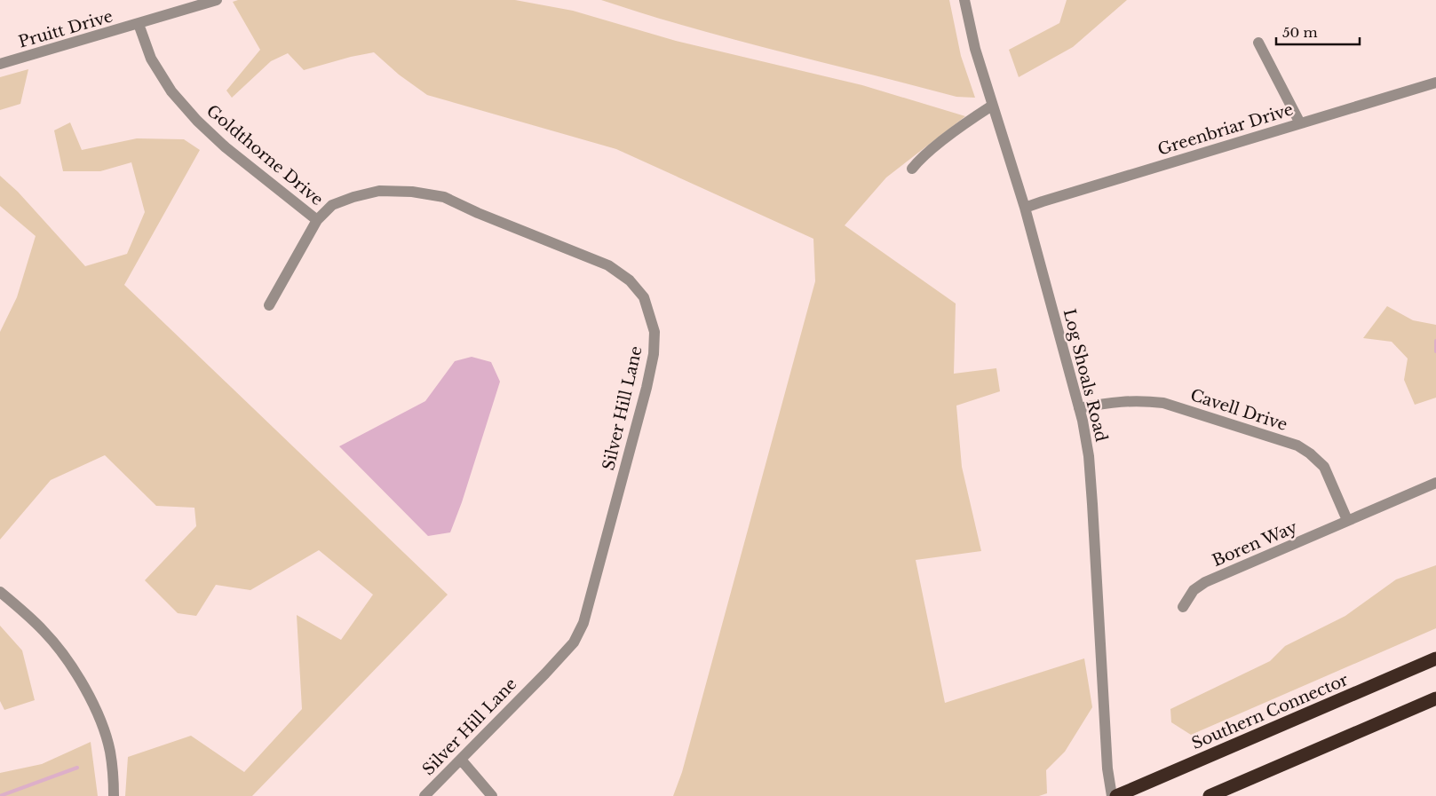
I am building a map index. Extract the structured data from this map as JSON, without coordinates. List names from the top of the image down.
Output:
{
  "streets": {
    "highway": ["Southern Connector"],
    "street": [
      "Pruitt Drive",
      "Greenbriar Drive",
      "Goldthorne Drive",
      "Log Shoals Road",
      "Silver Hill Lane",
      "Cavell Drive",
      "Boren Way"
    ]
  },
  "crossings": [
    ["Pruitt Drive", "Goldthorne Drive"],
    ["Greenbriar Drive", "Log Shoals Road"],
    ["Goldthorne Drive", "Silver Hill Lane"],
    ["Log Shoals Road", "Cavell Drive"],
    ["Cavell Drive", "Boren Way"]
  ],
  "scale_bar": "50 m"
}
